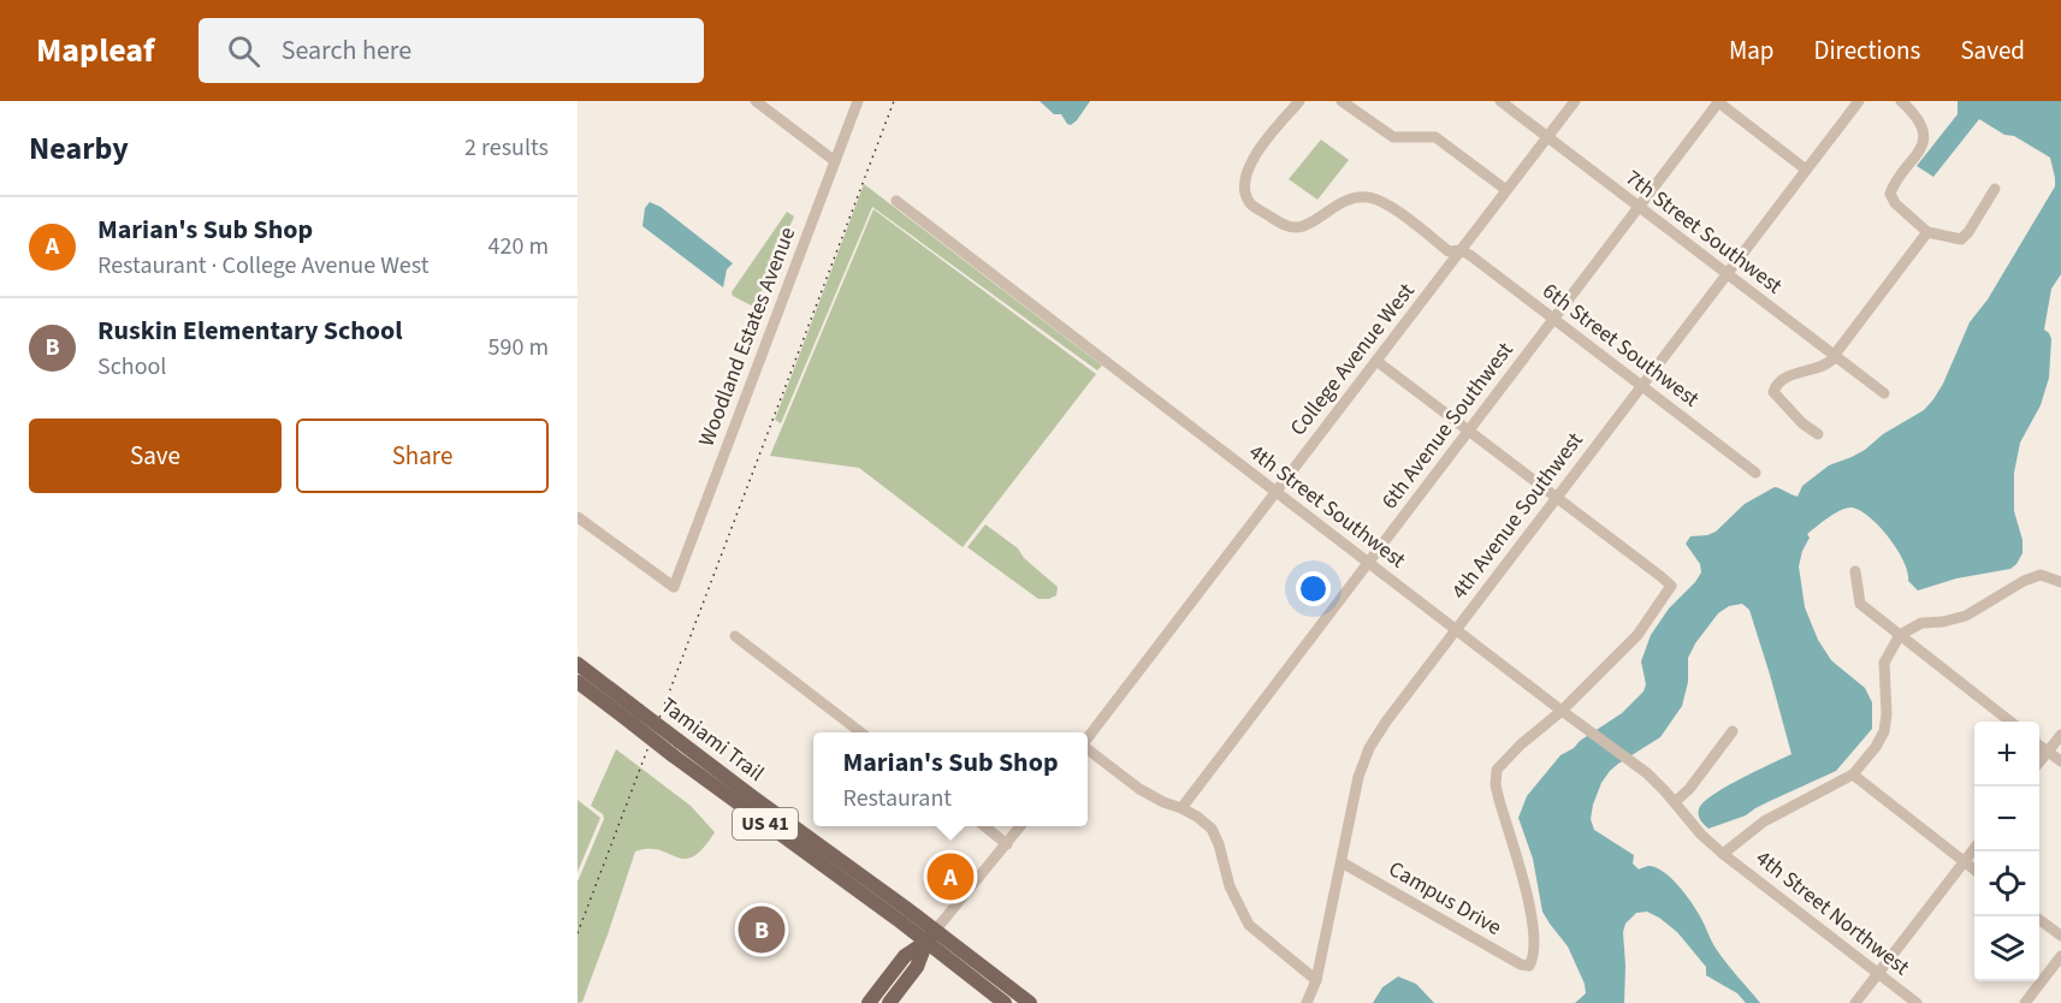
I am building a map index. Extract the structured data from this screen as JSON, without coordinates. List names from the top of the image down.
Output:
{
  "streets": {
    "main road": ["Tamiami Trail", "US 41"],
    "street": [
      "7th Street Southwest",
      "Woodland Estates Avenue",
      "6th Street Southwest",
      "College Avenue West",
      "6th Avenue Southwest",
      "4th Street Southwest",
      "4th Avenue Southwest",
      "Campus Drive",
      "4th Street Northwest"
    ]
  },
  "crossings": [
    ["7th Street Southwest", "College Avenue West"],
    ["7th Street Southwest", "6th Avenue Southwest"],
    ["7th Street Southwest", "4th Avenue Southwest"],
    ["6th Street Southwest", "College Avenue West"],
    ["6th Street Southwest", "6th Avenue Southwest"],
    ["6th Street Southwest", "4th Avenue Southwest"],
    ["College Avenue West", "4th Street Southwest"],
    ["6th Avenue Southwest", "4th Street Southwest"],
    ["4th Street Southwest", "4th Avenue Southwest"],
    ["4th Street Southwest", "Campus Drive"],
    ["4th Street Southwest", "4th Street Northwest"],
    ["4th Avenue Southwest", "Campus Drive"]
  ],
  "page": {
    "header": "Mapleaf",
    "search": "Search here",
    "nav": ["Map", "Directions", "Saved"],
    "heading": ["Nearby", "2 results"],
    "list": [
      {
        "mark": "A",
        "name": "Marian's Sub Shop",
        "note": "Restaurant · College Avenue West",
        "value": "420 m"
      },
      {
        "mark": "B",
        "name": "Ruskin Elementary School",
        "note": "School",
        "value": "590 m"
      }
    ],
    "buttons": ["Save", "Share"],
    "map_buttons": ["+", "−"],
    "popup": ["Marian's Sub Shop", "Restaurant"],
    "pins": ["A", "B"]
  }
}
